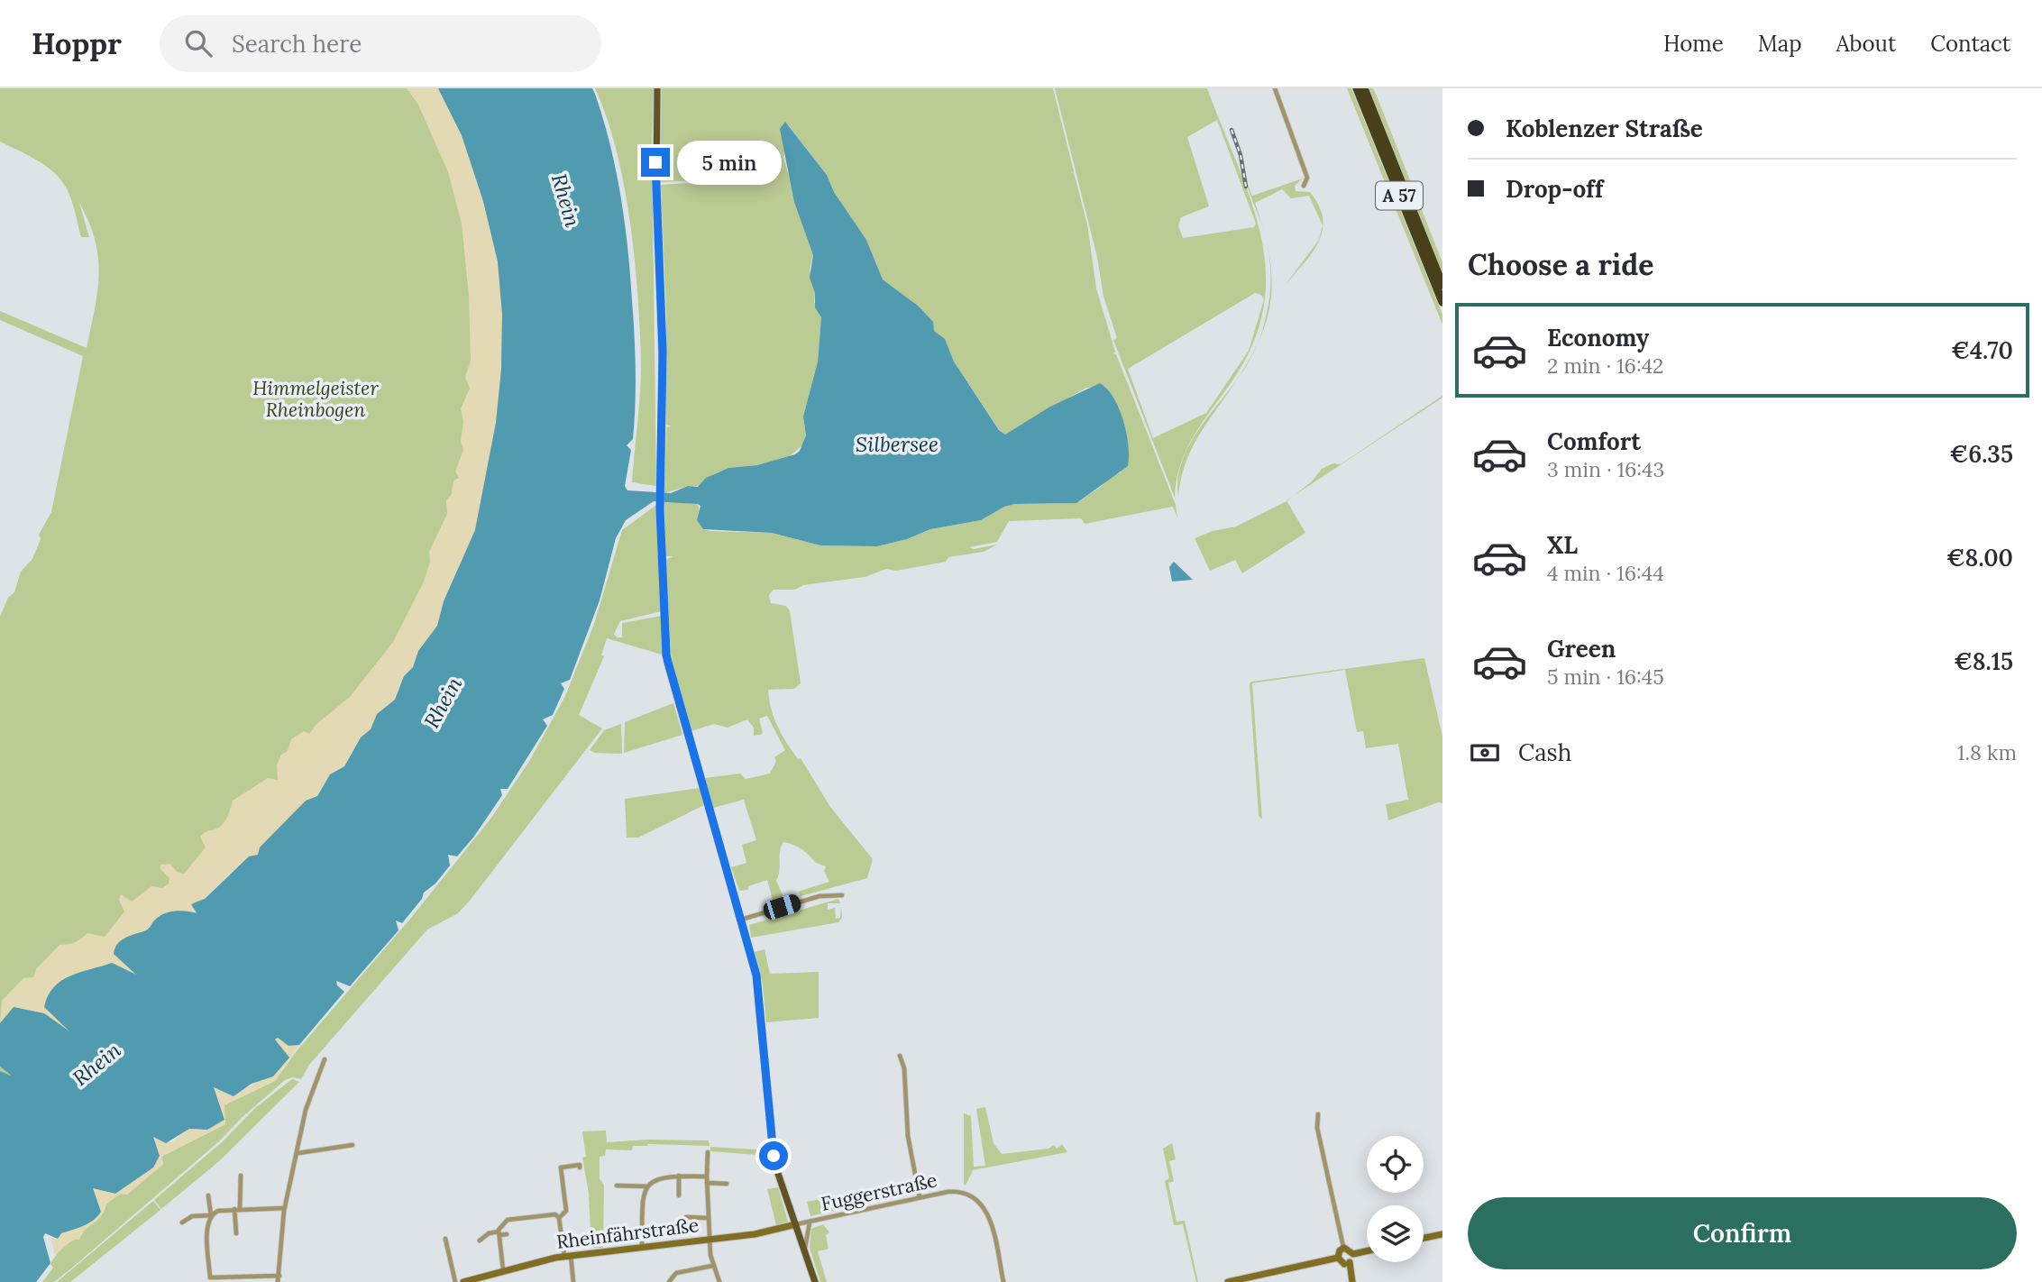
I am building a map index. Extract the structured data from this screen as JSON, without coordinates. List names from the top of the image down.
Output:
{
  "streets": {
    "highway": ["A 57"],
    "street": ["Fuggerstraße", "Rheinfährstraße"]
  },
  "crossings": [
    ["Fuggerstraße", "Rheinfährstraße"]
  ],
  "water": ["Rhein", "Silbersee"],
  "parks": ["Himmelgeister Rheinbogen"],
  "page": {
    "header": "Hoppr",
    "search": "Search here",
    "nav": [
      "Home",
      "Map",
      "About",
      "Contact"
    ],
    "banner": ["Koblenzer Straße", "Drop-off"],
    "bubble": "5 min",
    "heading": "Choose a ride",
    "list": [
      {
        "name": "Economy",
        "note": "2 min · 16:42",
        "value": "€4.70"
      },
      {
        "name": "Comfort",
        "note": "3 min · 16:43",
        "value": "€6.35"
      },
      {
        "name": "XL",
        "note": "4 min · 16:44",
        "value": "€8.00"
      },
      {
        "name": "Green",
        "note": "5 min · 16:45",
        "value": "€8.15"
      }
    ],
    "pay": ["Cash", "1.8 km"],
    "buttons": "Confirm"
  }
}
